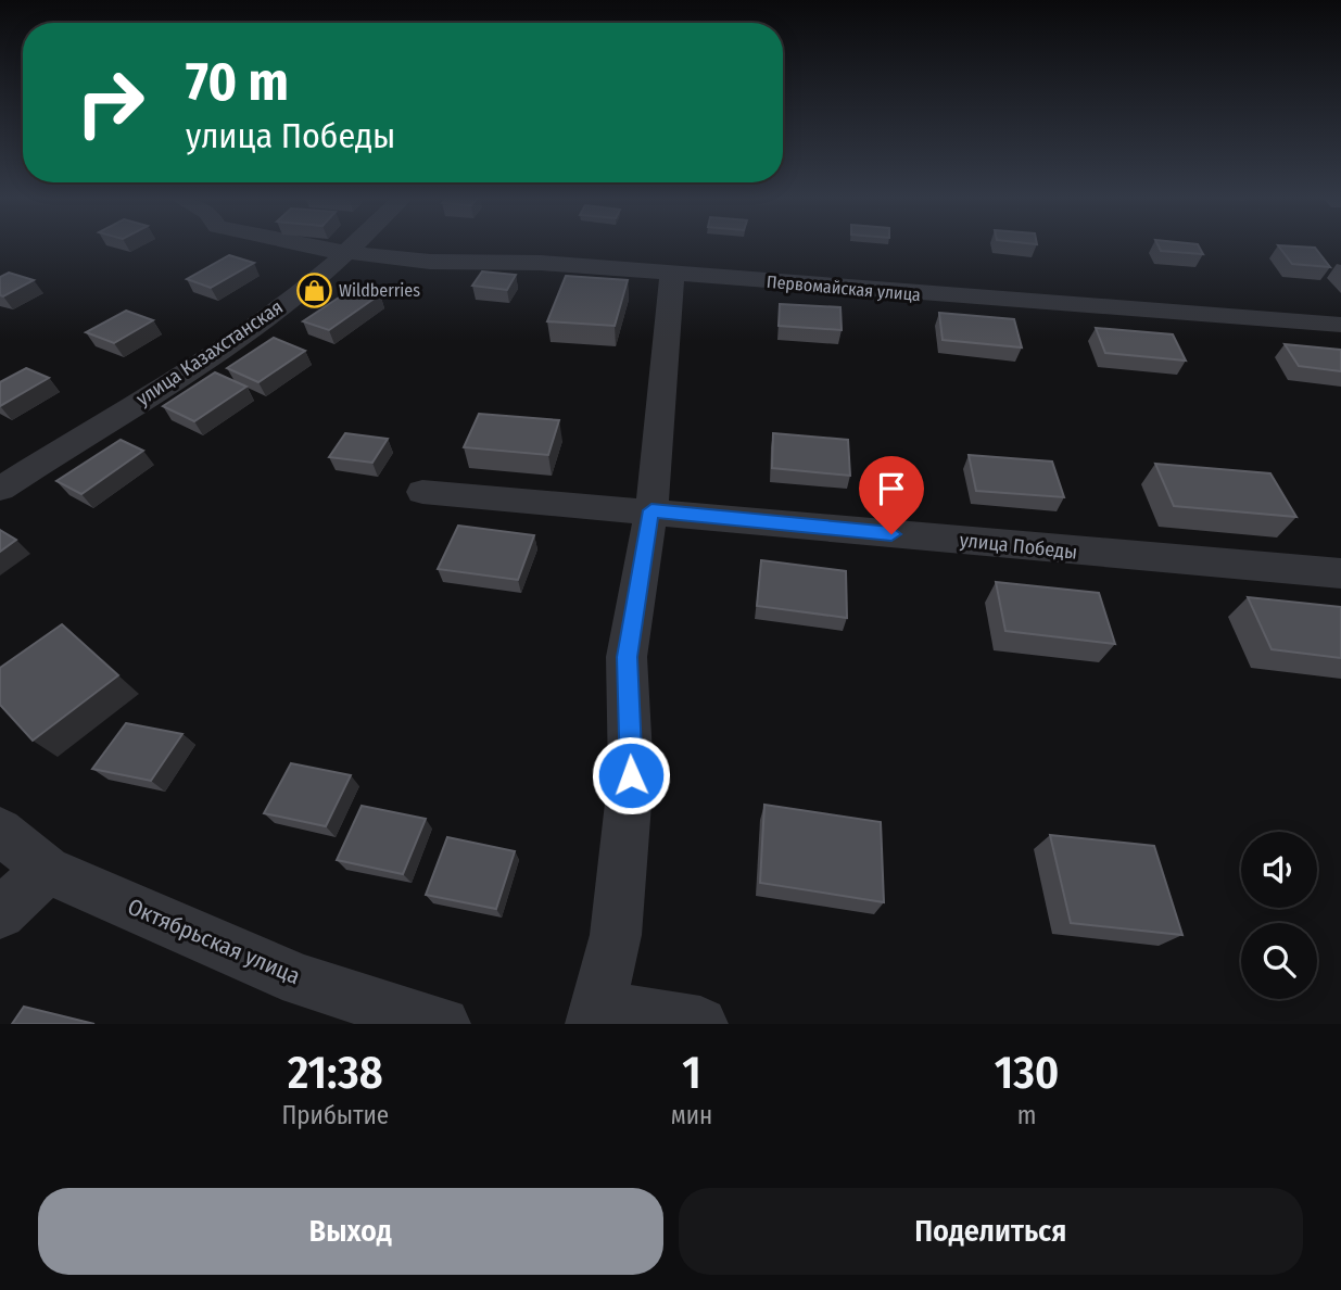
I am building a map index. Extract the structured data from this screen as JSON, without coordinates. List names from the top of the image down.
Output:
{
  "streets": {
    "street": [
      "Первомайская улица",
      "улица Казахстанская",
      "улица Победы",
      "Октябрьская улица"
    ]
  },
  "crossings": [
    ["Первомайская улица", "улица Казахстанская"]
  ],
  "places": {
    "shop": ["Wildberries"]
  },
  "page": {
    "turn": ["70 m", "улица Победы"],
    "eta": [
      "21:38",
      "Прибытие",
      "1",
      "мин",
      "130",
      "m"
    ],
    "buttons": ["Выход", "Поделиться"]
  }
}
